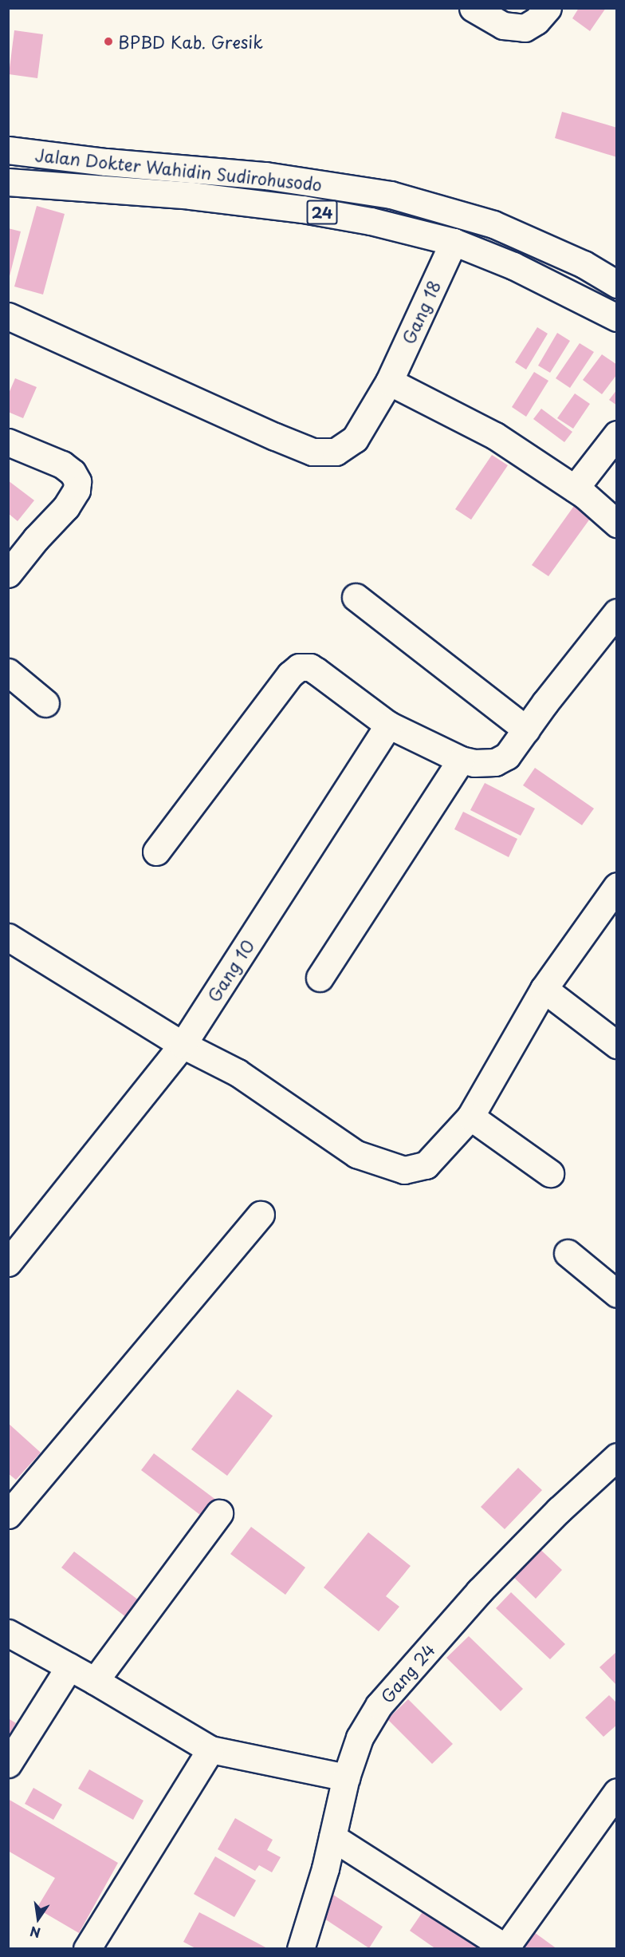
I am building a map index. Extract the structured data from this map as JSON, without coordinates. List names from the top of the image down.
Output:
{
  "streets": {
    "main road": [
      "Jalan Dokter Wahidin Sudirohusodo",
      "24",
      "Gang 18",
      "Gang 10",
      "Gang 24"
    ]
  },
  "crossings": [
    ["Jalan Dokter Wahidin Sudirohusodo", "Gang 18"]
  ],
  "places": ["BPBD Kab. Gresik"],
  "north": "bottom"
}
